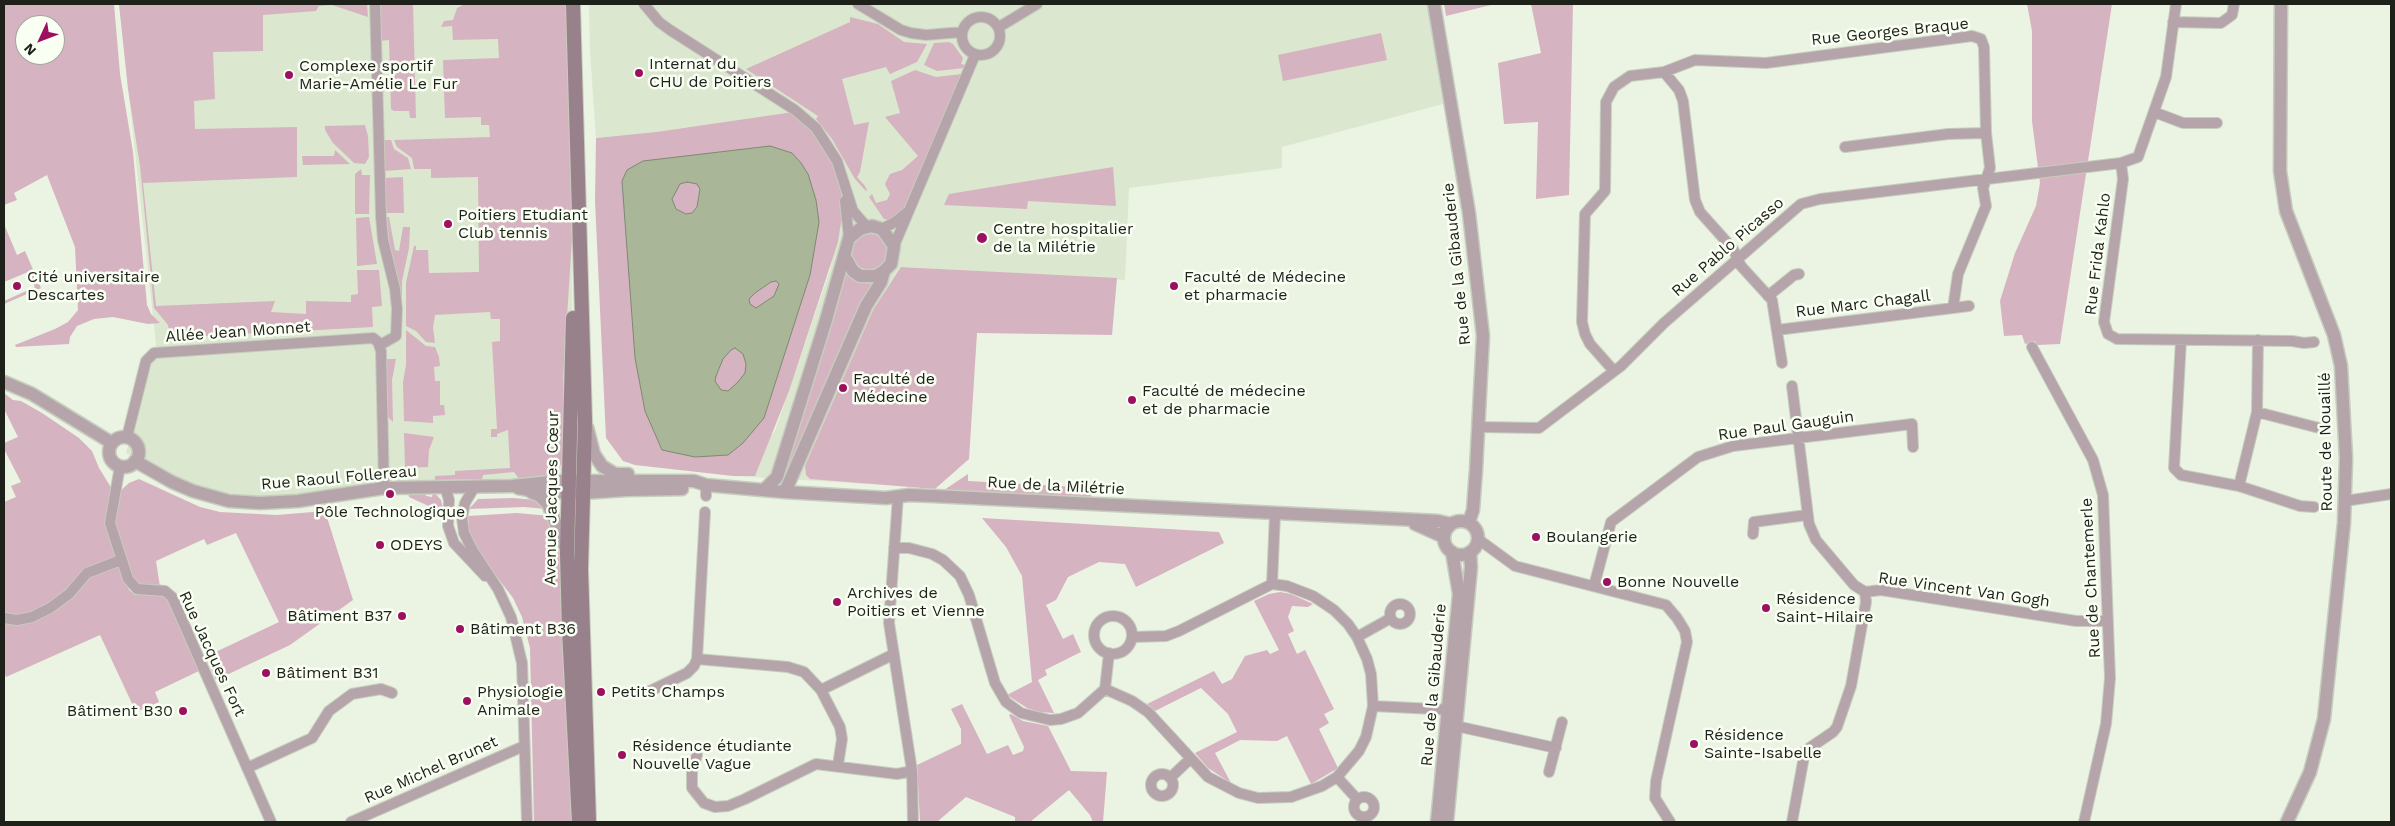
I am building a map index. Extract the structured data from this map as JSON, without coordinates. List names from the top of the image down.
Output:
{
  "streets": {
    "main road": ["Avenue Jacques Cœur"],
    "street": [
      "Rue Georges Braque",
      "Rue Pablo Picasso",
      "Rue Frida Kahlo",
      "Rue de la Gibauderie",
      "Rue Marc Chagall",
      "Allée Jean Monnet",
      "Rue Paul Gauguin",
      "Route de Nouaillé",
      "Rue Raoul Follereau",
      "Rue de la Milétrie",
      "Rue de Chantemerle",
      "Rue Vincent Van Gogh",
      "Rue Jacques Fort",
      "Rue Michel Brunet"
    ]
  },
  "crossings": [
    ["Rue Georges Braque", "Rue Pablo Picasso"],
    ["Rue Georges Braque", "Rue Marc Chagall"],
    ["Rue Pablo Picasso", "Rue Frida Kahlo"],
    ["Rue Pablo Picasso", "Rue de la Gibauderie"],
    ["Rue Pablo Picasso", "Rue Marc Chagall"],
    ["Rue de la Gibauderie", "Rue de la Milétrie"],
    ["Allée Jean Monnet", "Rue Raoul Follereau"],
    ["Allée Jean Monnet", "Rue Jacques Fort"],
    ["Rue Paul Gauguin", "Rue Vincent Van Gogh"],
    ["Rue Raoul Follereau", "Avenue Jacques Cœur"],
    ["Rue Raoul Follereau", "Rue Jacques Fort"],
    ["Rue de la Milétrie", "Avenue Jacques Cœur"],
    ["Rue de Chantemerle", "Rue Vincent Van Gogh"]
  ],
  "places": [
    "Internat du CHU de Poitiers",
    "Complexe sportif Marie-Amélie Le Fur",
    "Poitiers Etudiant Club tennis",
    "Centre hospitalier de la Milétrie",
    "Cité universitaire Descartes",
    "Faculté de Médecine et pharmacie",
    "Faculté de Médecine",
    "Faculté de médecine et de pharmacie",
    "Pôle Technologique",
    "Boulangerie",
    "ODEYS",
    "Bonne Nouvelle",
    "Archives de Poitiers et Vienne",
    "Résidence Saint-Hilaire",
    "Bâtiment B37",
    "Bâtiment B36",
    "Bâtiment B31",
    "Petits Champs",
    "Physiologie Animale",
    "Bâtiment B30",
    "Résidence Sainte-Isabelle",
    "Résidence étudiante Nouvelle Vague"
  ],
  "north": "bottom left"
}
